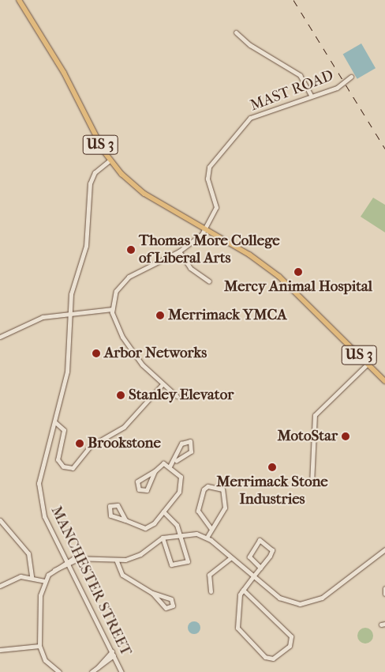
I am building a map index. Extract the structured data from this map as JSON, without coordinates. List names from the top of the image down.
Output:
{
  "streets": {
    "main road": ["US 3"],
    "street": ["MAST ROAD", "MANCHESTER STREET"]
  },
  "crossings": [
    ["MAST ROAD", "US 3"],
    ["US 3", "MANCHESTER STREET"]
  ],
  "places": [
    "Thomas More College of Liberal Arts",
    "Mercy Animal Hospital",
    "Merrimack YMCA",
    "Arbor Networks",
    "Stanley Elevator",
    "MotoStar",
    "Brookstone",
    "Merrimack Stone Industries"
  ]
}
